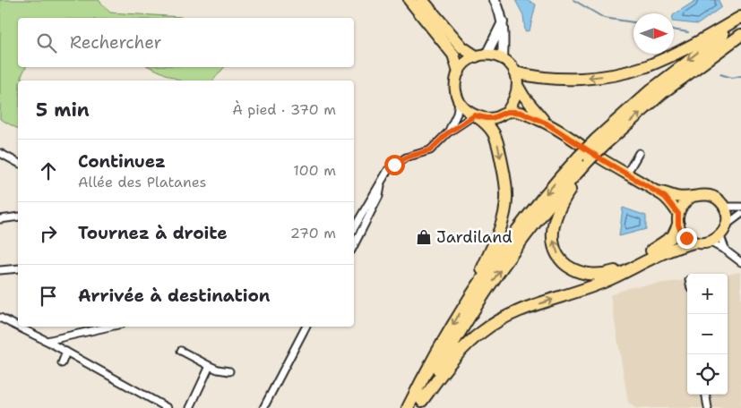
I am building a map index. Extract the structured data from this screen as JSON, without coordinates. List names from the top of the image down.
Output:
{
  "places": {
    "shop": ["Jardiland"]
  },
  "north": "right",
  "page": {
    "search": "Rechercher",
    "heading": ["5 min", "À pied · 370 m"],
    "list": [
      ["Continuez", "Allée des Platanes", "100 m"],
      ["Tournez à droite", "270 m"],
      "Arrivée à destination"
    ],
    "map_buttons": ["+", "−"]
  }
}
